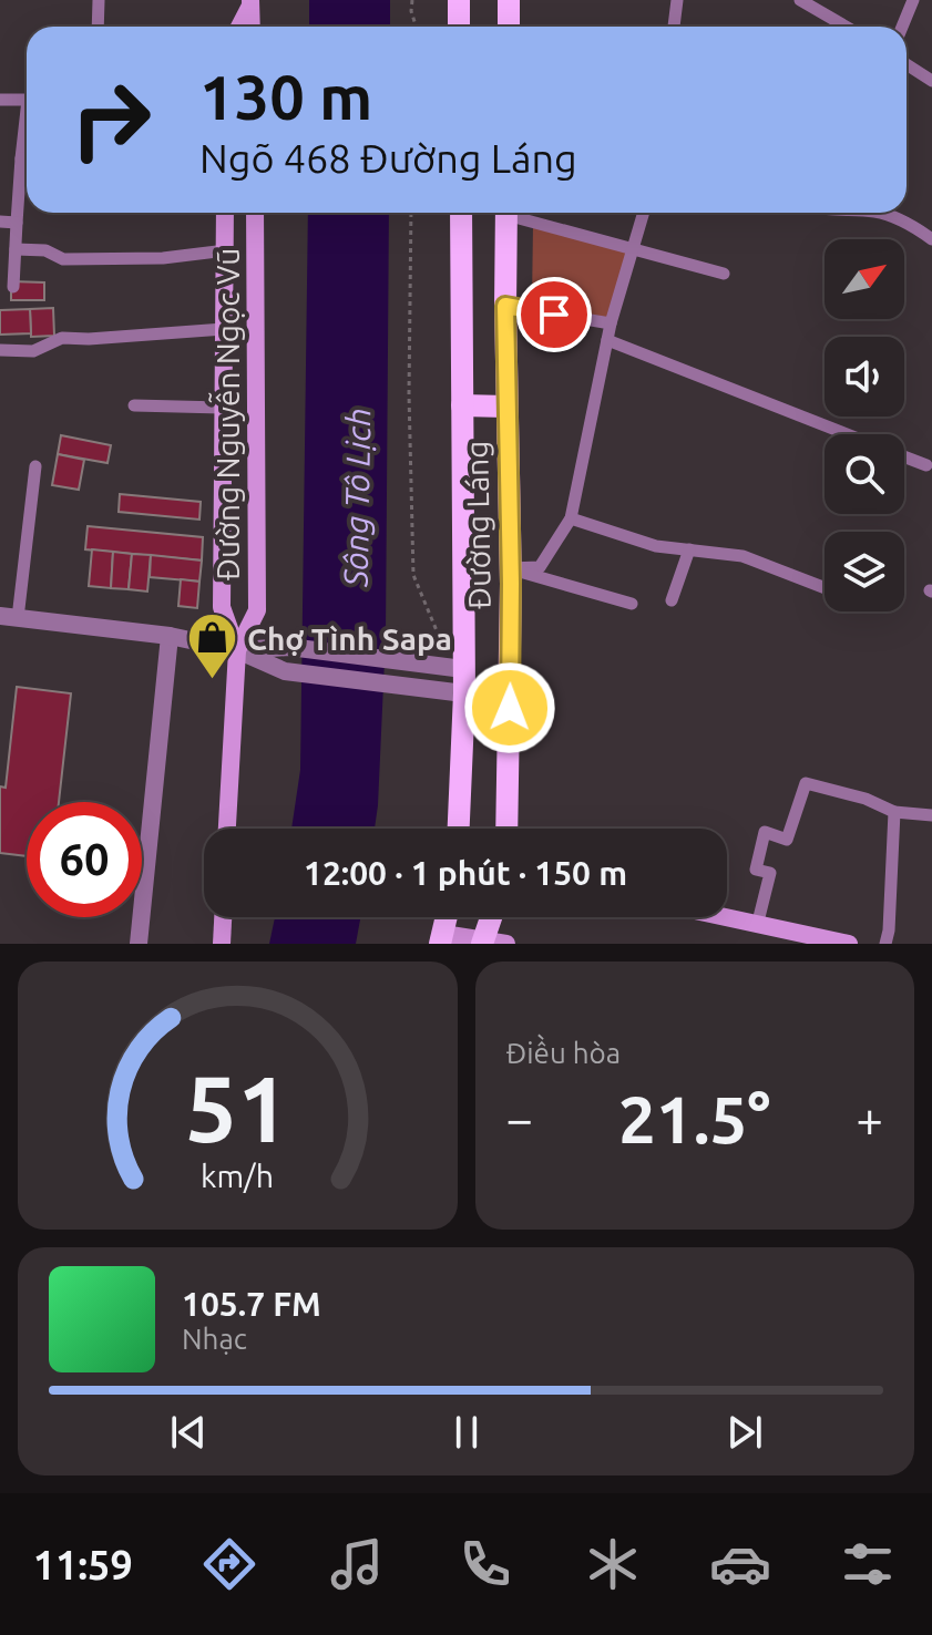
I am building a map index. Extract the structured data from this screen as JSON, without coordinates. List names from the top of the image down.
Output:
{
  "streets": {
    "main road": ["Đường Nguyễn Ngọc Vũ", "Đường Láng"]
  },
  "water": ["Sông Tô Lịch"],
  "places": {
    "shop": ["Chợ Tình Sapa"]
  },
  "north": "top right",
  "page": {
    "turn": ["130 m", "Ngõ 468 Đường Láng"],
    "limit": "60",
    "trip": "12:00 · 1 phút · 150 m",
    "tile": "Điều hòa",
    "heat": ["−", "21.5°", "+"],
    "song": ["105.7 FM", "Nhạc"],
    "tabs": "11:59",
    "gauge": ["51", "km/h"]
  }
}
